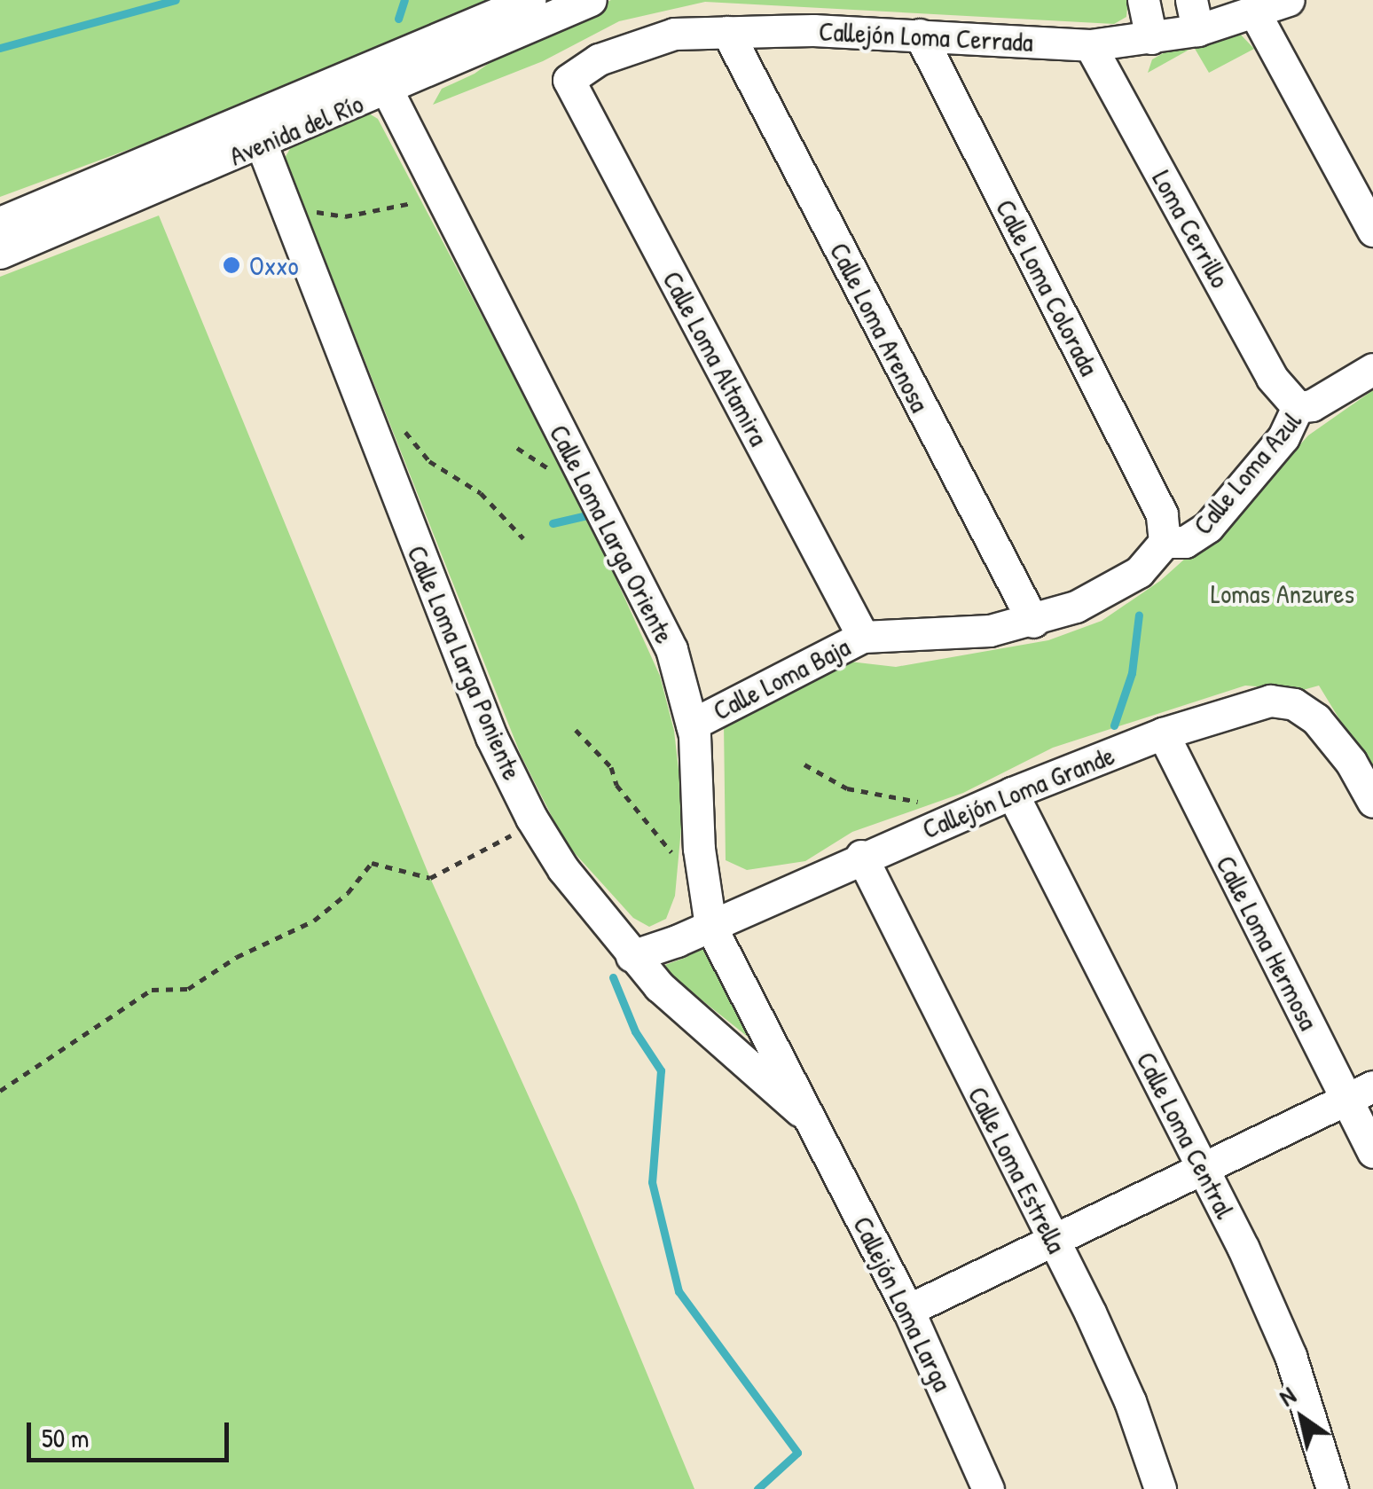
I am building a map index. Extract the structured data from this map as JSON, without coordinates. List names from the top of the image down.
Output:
{
  "streets": {
    "street": [
      "Callejón Loma Cerrada",
      "Avenida del Río",
      "Loma Cerrillo",
      "Calle Loma Colorada",
      "Calle Loma Arenosa",
      "Calle Loma Altamira",
      "Calle Loma Azul",
      "Calle Loma Larga Oriente",
      "Calle Loma Larga Poniente",
      "Calle Loma Baja",
      "Callejón Loma Grande",
      "Calle Loma Hermosa",
      "Calle Loma Central",
      "Calle Loma Estrella",
      "Callejón Loma Larga"
    ]
  },
  "crossings": [
    ["Callejón Loma Cerrada", "Loma Cerrillo"],
    ["Callejón Loma Cerrada", "Calle Loma Colorada"],
    ["Callejón Loma Cerrada", "Calle Loma Arenosa"],
    ["Callejón Loma Cerrada", "Calle Loma Altamira"],
    ["Avenida del Río", "Calle Loma Larga Oriente"],
    ["Avenida del Río", "Calle Loma Larga Poniente"],
    ["Loma Cerrillo", "Calle Loma Azul"],
    ["Calle Loma Colorada", "Calle Loma Azul"],
    ["Calle Loma Colorada", "Calle Loma Baja"],
    ["Calle Loma Arenosa", "Calle Loma Baja"],
    ["Calle Loma Altamira", "Calle Loma Baja"],
    ["Calle Loma Azul", "Calle Loma Baja"],
    ["Calle Loma Larga Oriente", "Calle Loma Larga Poniente"],
    ["Calle Loma Larga Oriente", "Calle Loma Baja"],
    ["Calle Loma Larga Oriente", "Callejón Loma Grande"],
    ["Calle Loma Larga Oriente", "Callejón Loma Larga"],
    ["Calle Loma Larga Poniente", "Callejón Loma Grande"],
    ["Calle Loma Larga Poniente", "Callejón Loma Larga"],
    ["Callejón Loma Grande", "Calle Loma Hermosa"],
    ["Callejón Loma Grande", "Calle Loma Central"],
    ["Callejón Loma Grande", "Calle Loma Estrella"]
  ],
  "parks": ["Lomas Anzures"],
  "places": ["Oxxo"],
  "scale_bar": "50 m",
  "north": "top left"
}
